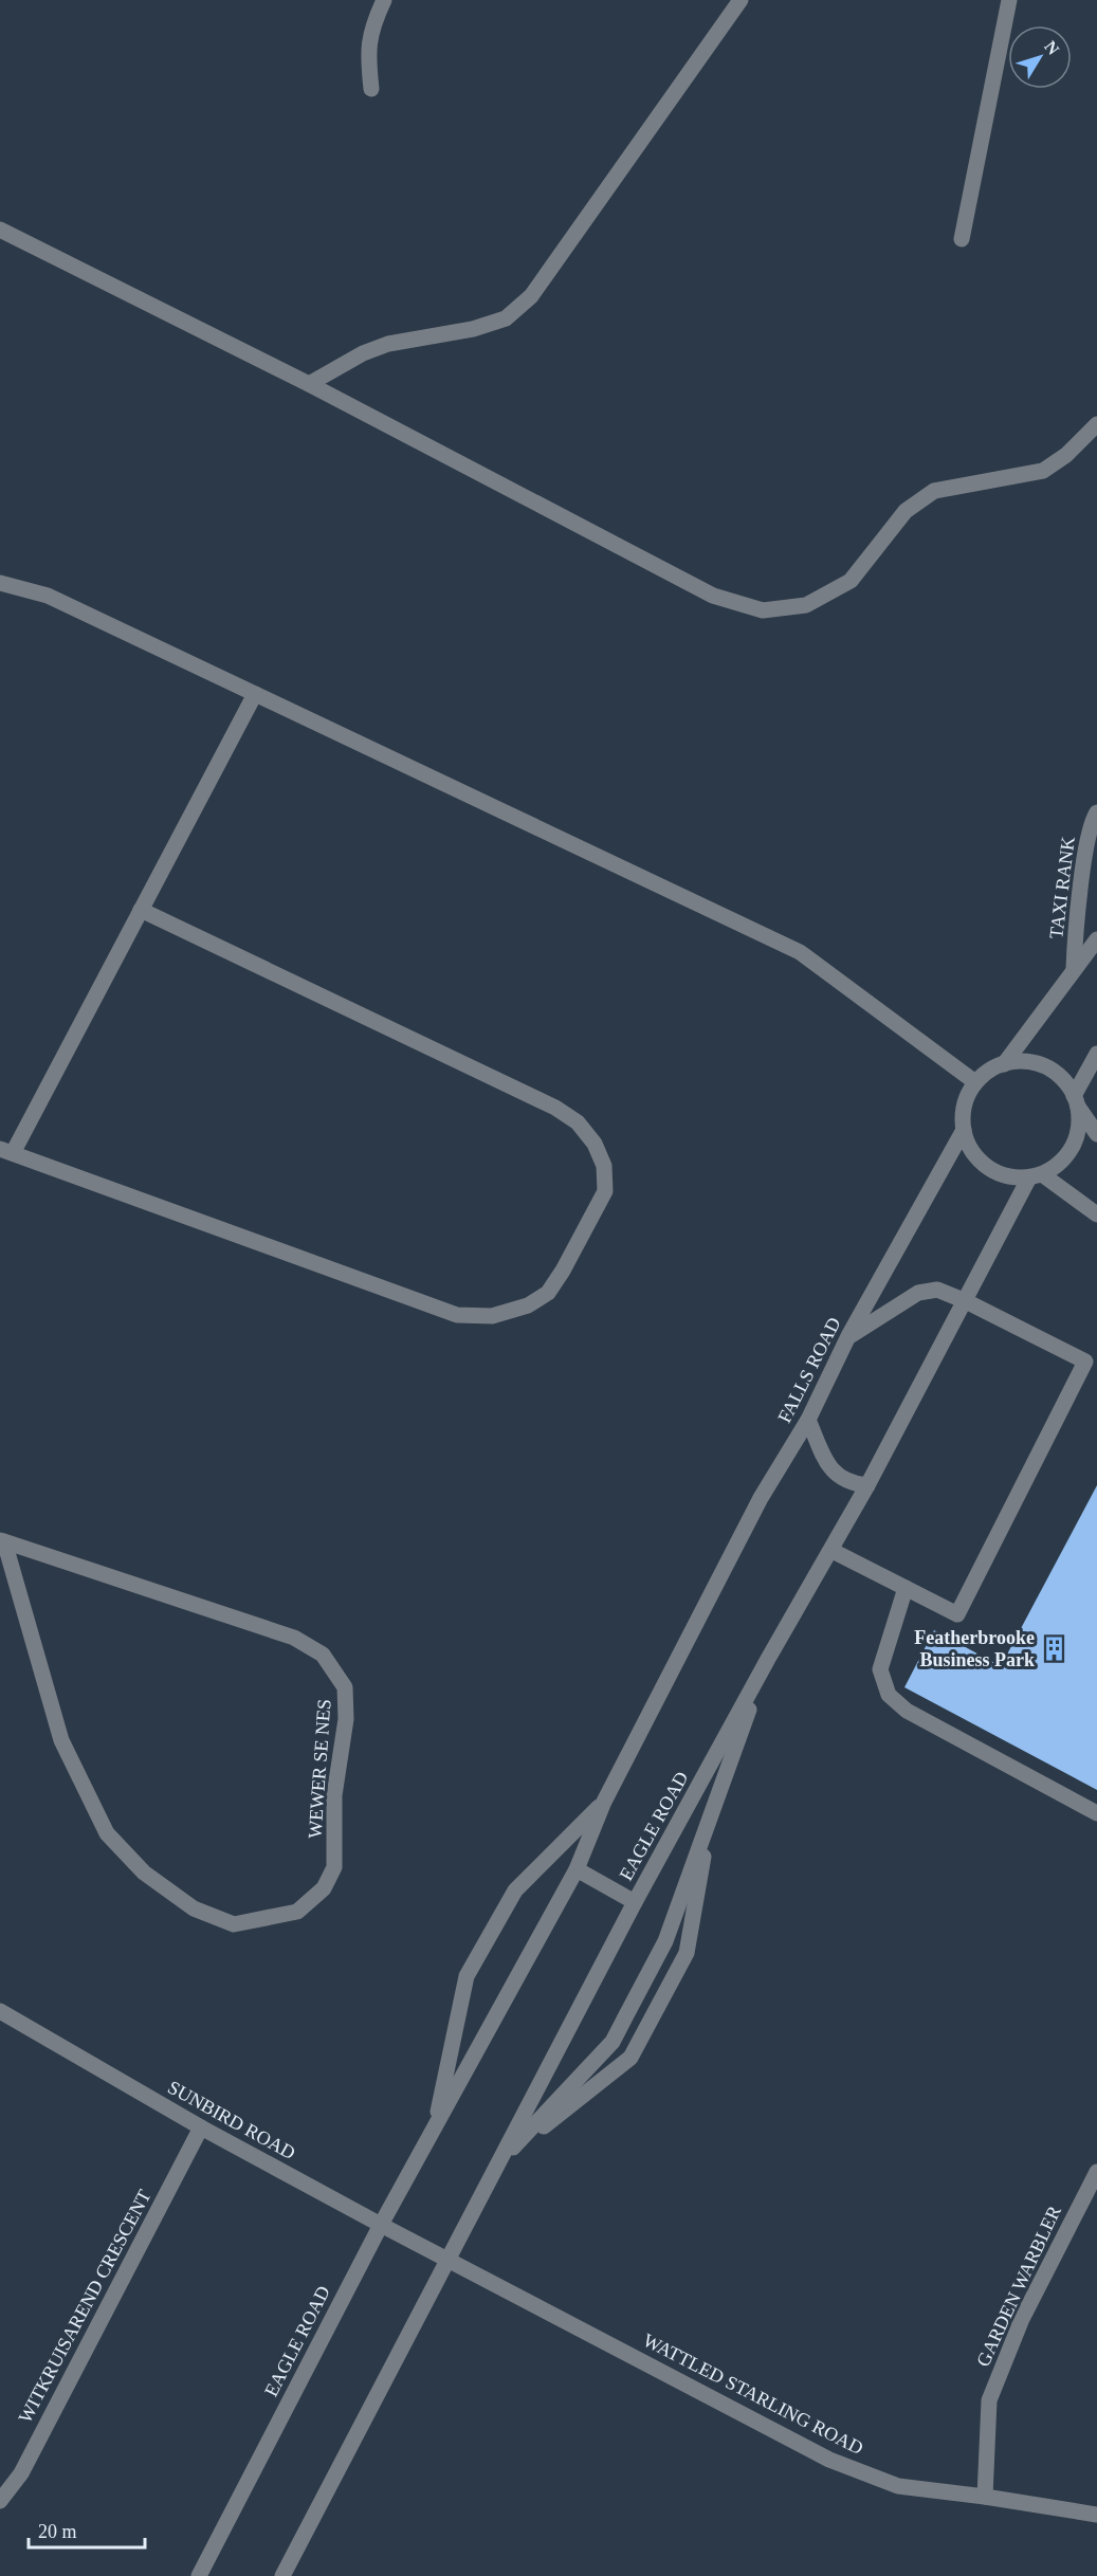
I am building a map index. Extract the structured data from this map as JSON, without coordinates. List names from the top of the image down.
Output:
{
  "streets": {
    "street": [
      "TAXI RANK",
      "FALLS ROAD",
      "WEWER SE NES",
      "EAGLE ROAD",
      "SUNBIRD ROAD",
      "GARDEN WARBLER",
      "WITKRUISAREND CRESCENT",
      "WATTLED STARLING ROAD"
    ]
  },
  "crossings": [
    ["FALLS ROAD", "EAGLE ROAD"],
    ["EAGLE ROAD", "SUNBIRD ROAD"],
    ["EAGLE ROAD", "WATTLED STARLING ROAD"],
    ["SUNBIRD ROAD", "WITKRUISAREND CRESCENT"],
    ["SUNBIRD ROAD", "WATTLED STARLING ROAD"],
    ["GARDEN WARBLER", "WATTLED STARLING ROAD"]
  ],
  "places": {
    "building": ["Featherbrooke Business Park"]
  },
  "scale_bar": "20 m",
  "north": "top right"
}
